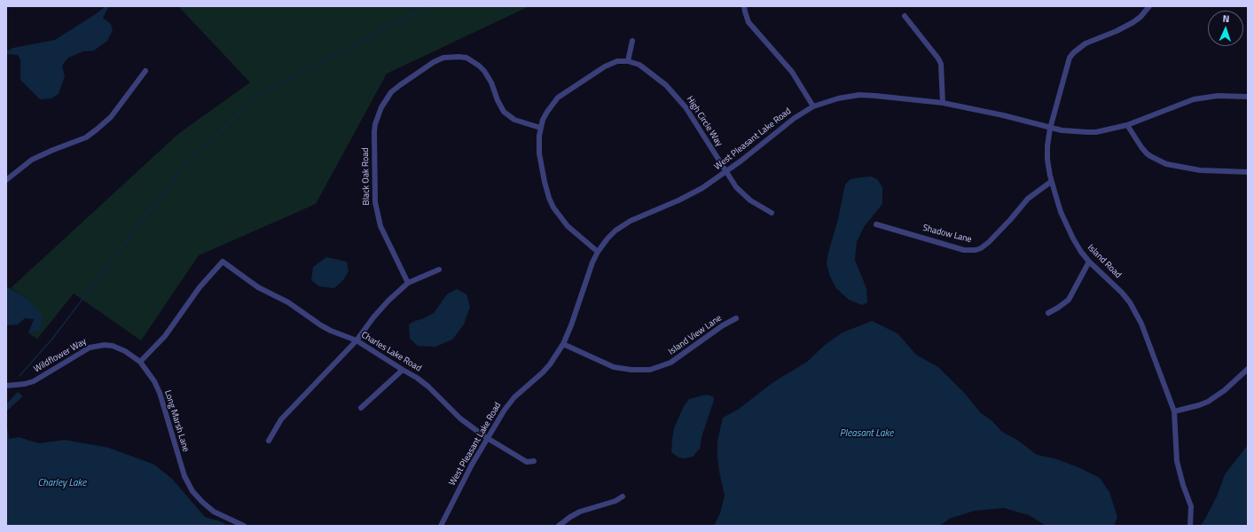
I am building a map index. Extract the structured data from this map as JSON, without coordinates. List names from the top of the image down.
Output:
{
  "streets": {
    "street": [
      "High Circle Way",
      "West Pleasant Lake Road",
      "Black Oak Road",
      "Shadow Lane",
      "Island Road",
      "Island View Lane",
      "Charles Lake Road",
      "Wildflower Way",
      "Long Marsh Lane"
    ]
  },
  "crossings": [
    ["High Circle Way", "West Pleasant Lake Road"],
    ["High Circle Way", "Black Oak Road"],
    ["West Pleasant Lake Road", "Island Road"],
    ["West Pleasant Lake Road", "Island View Lane"],
    ["West Pleasant Lake Road", "Charles Lake Road"],
    ["Shadow Lane", "Island Road"],
    ["Charles Lake Road", "Wildflower Way"],
    ["Charles Lake Road", "Long Marsh Lane"],
    ["Wildflower Way", "Long Marsh Lane"]
  ],
  "water": ["Pleasant Lake", "Charley Lake"],
  "north": "top"
}
